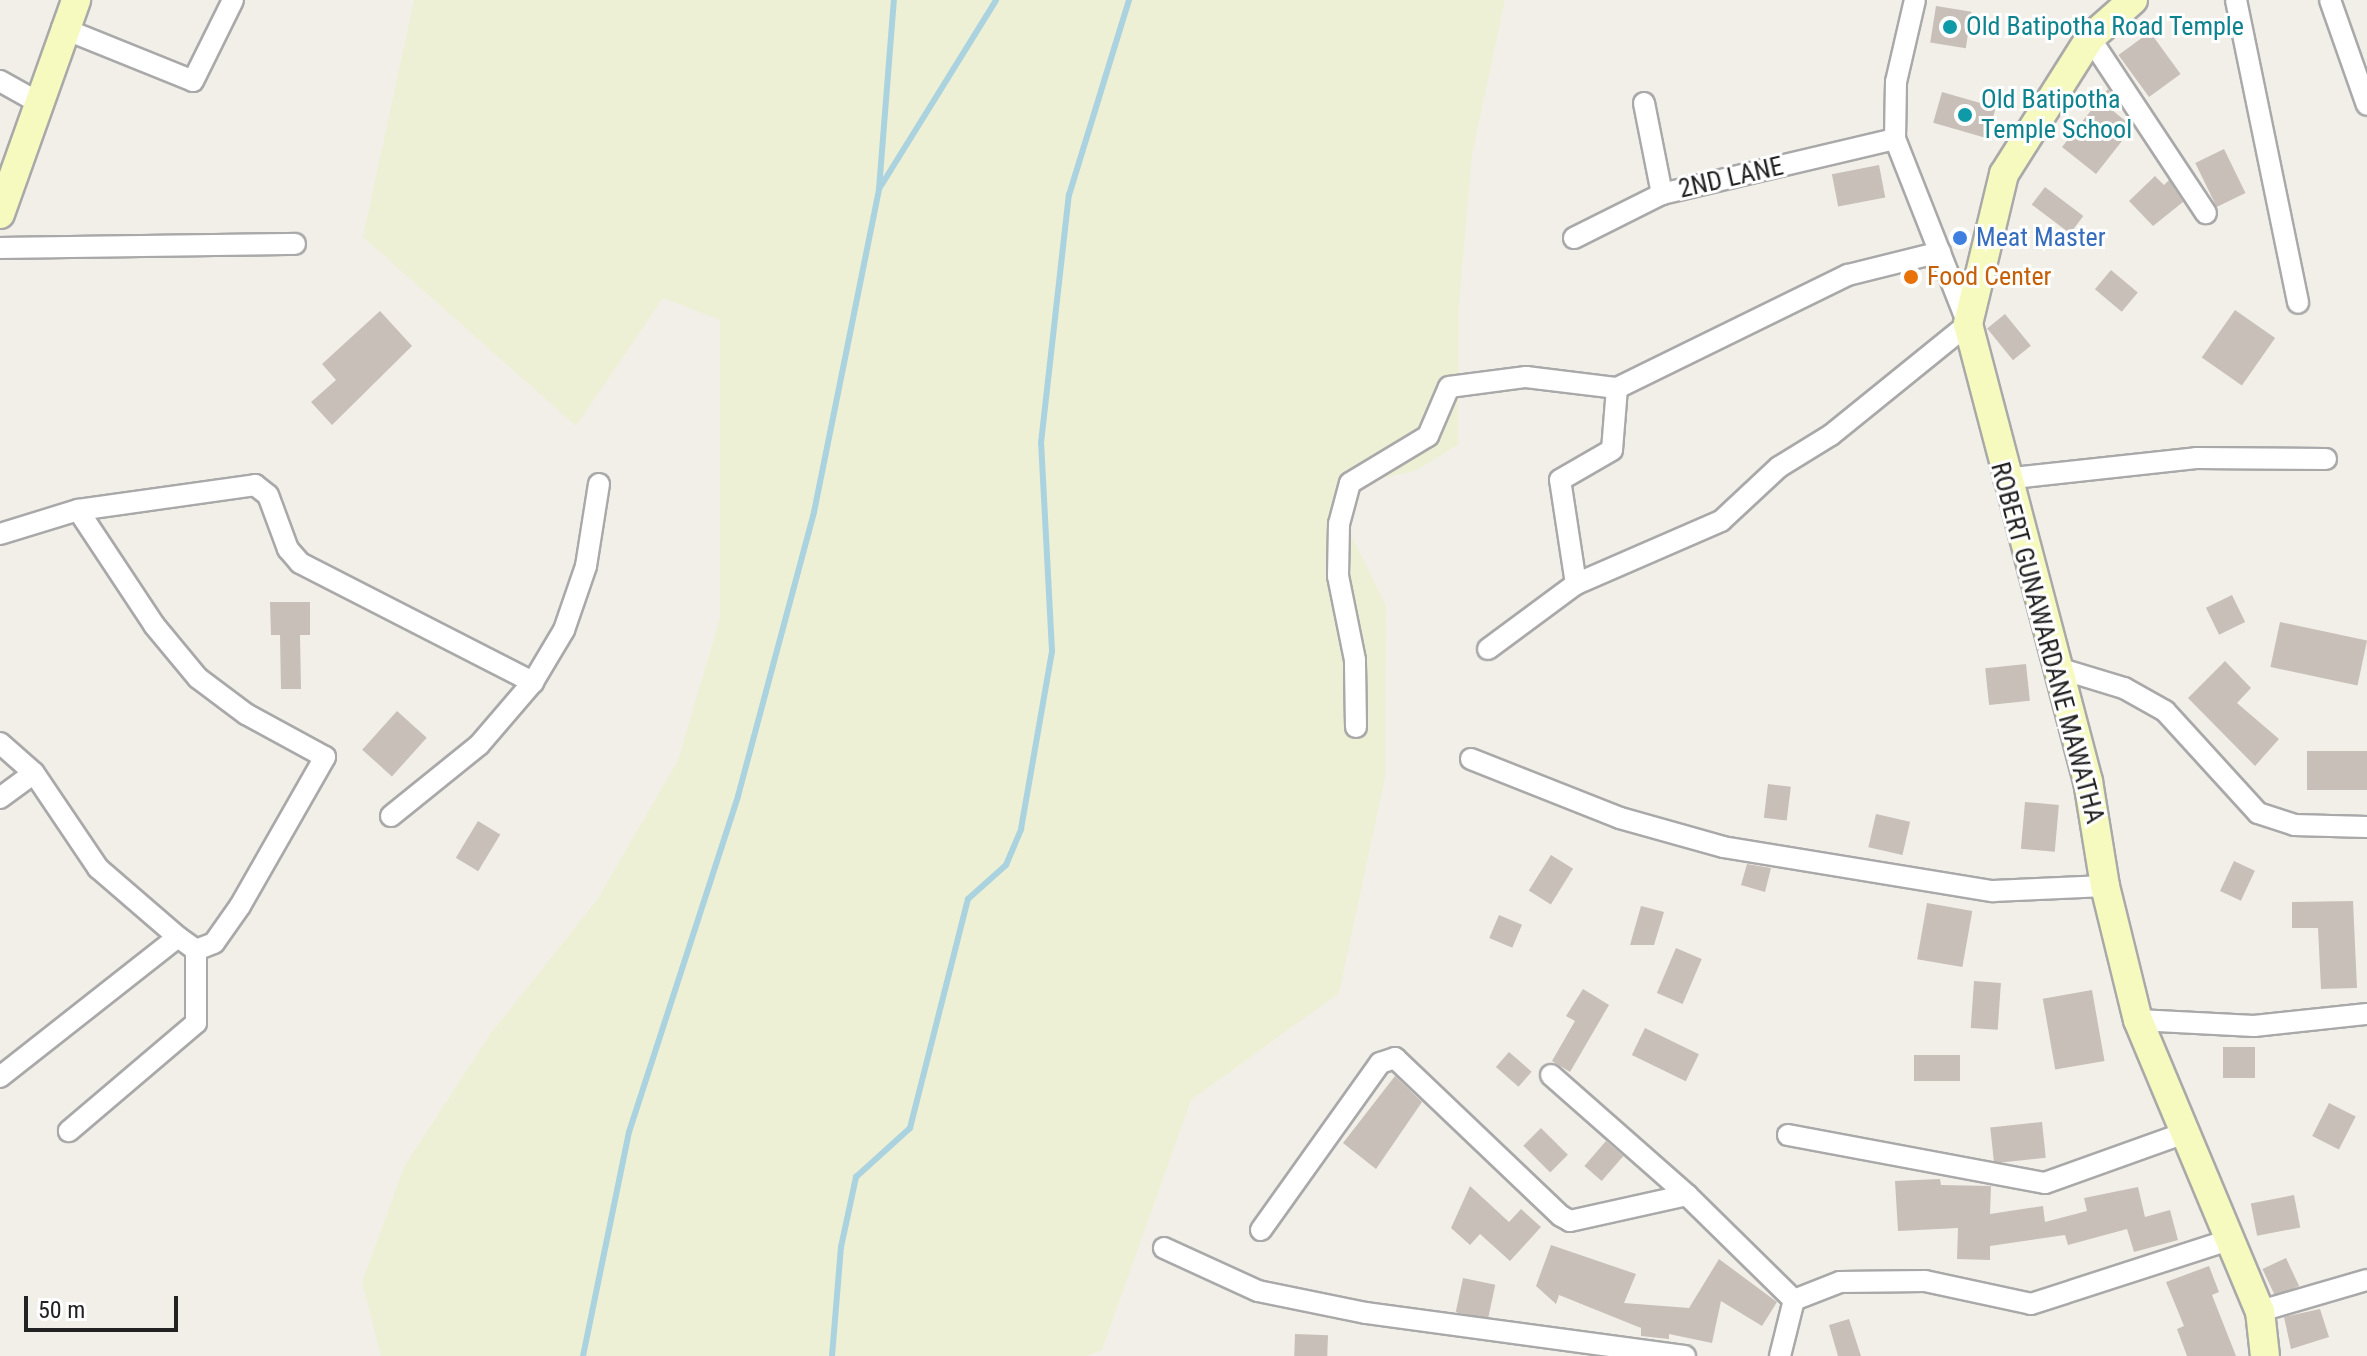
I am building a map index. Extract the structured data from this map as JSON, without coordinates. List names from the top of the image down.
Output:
{
  "streets": {
    "street": ["2ND LANE", "ROBERT GUNAWARDANE MAWATHA"]
  },
  "places": [
    "Old Batipotha Road Temple",
    "Old Batipotha Temple School",
    "Meat Master",
    "Food Center"
  ],
  "scale_bar": "50 m"
}
